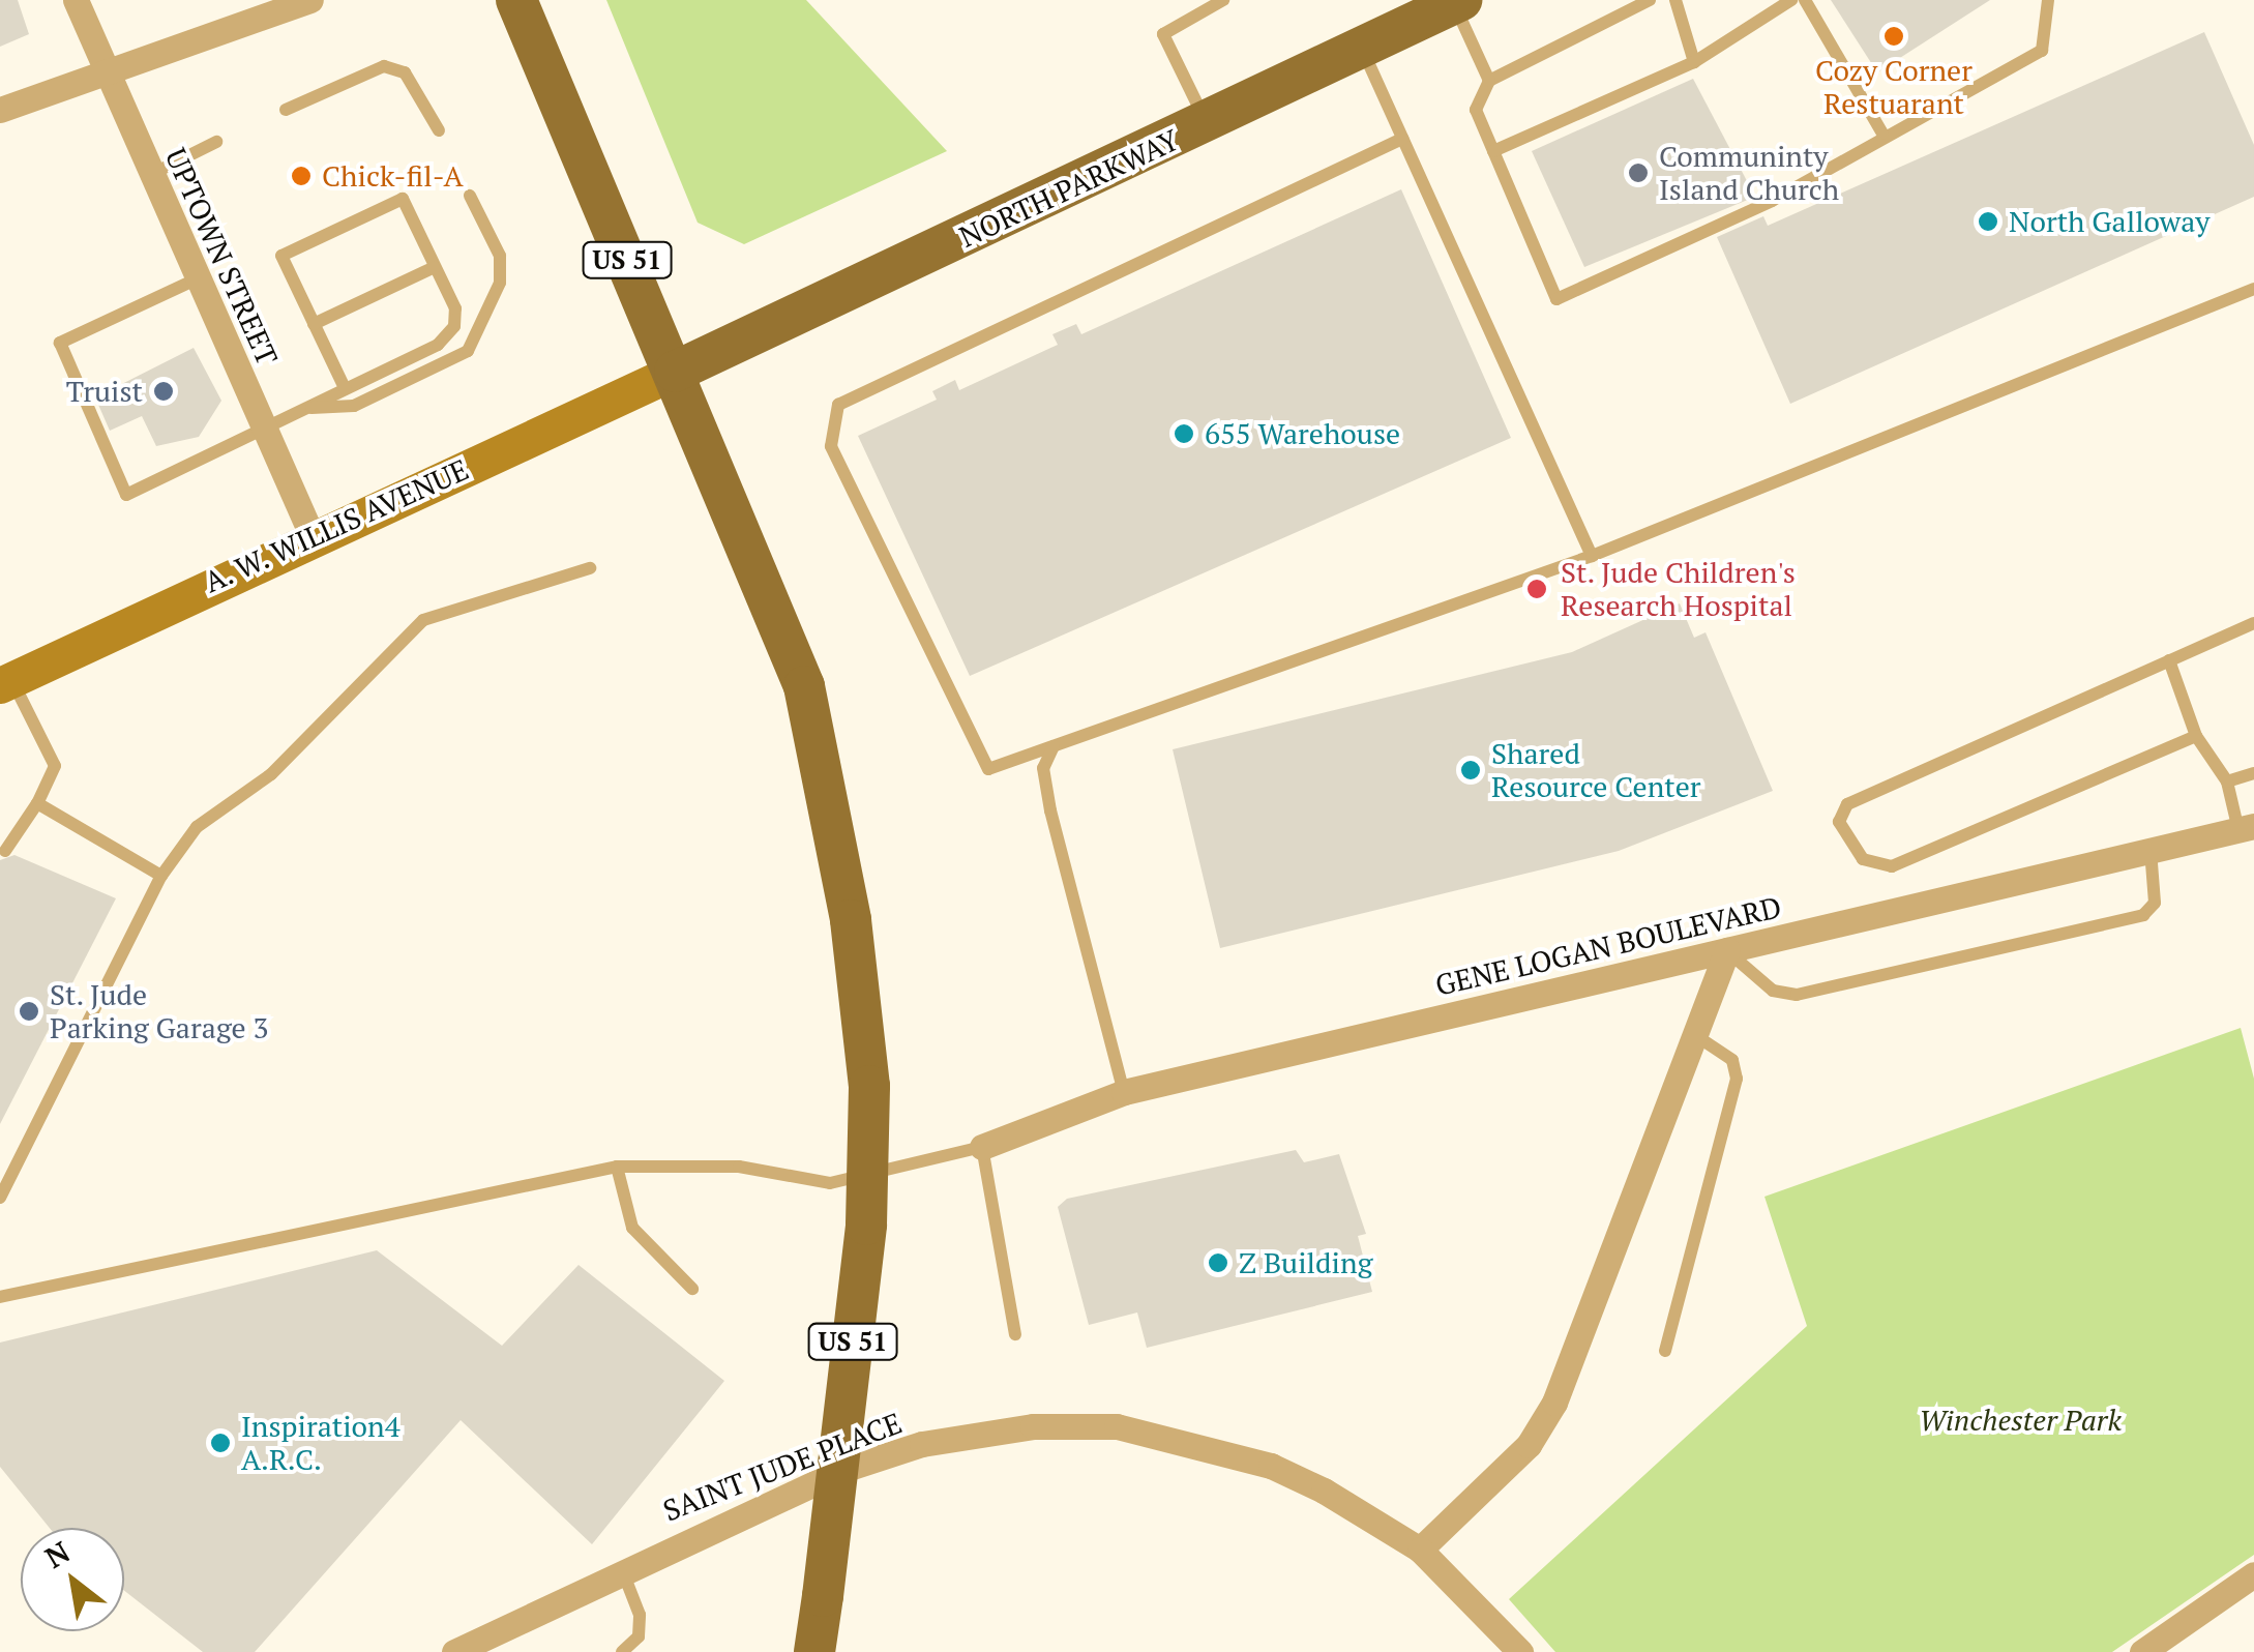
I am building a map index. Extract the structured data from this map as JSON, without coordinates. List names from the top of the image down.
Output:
{
  "streets": {
    "main road": ["NORTH PARKWAY", "US 51", "A. W. WILLIS AVENUE"],
    "street": ["UPTOWN STREET", "GENE LOGAN BOULEVARD", "SAINT JUDE PLACE"]
  },
  "crossings": [
    ["NORTH PARKWAY", "US 51"],
    ["NORTH PARKWAY", "A. W. WILLIS AVENUE"],
    ["UPTOWN STREET", "A. W. WILLIS AVENUE"],
    ["US 51", "A. W. WILLIS AVENUE"]
  ],
  "parks": ["Winchester Park"],
  "places": [
    "Cozy Corner Restuarant",
    "Communinty Island Church",
    "Chick-fil-A",
    "North Galloway",
    "Truist",
    "655 Warehouse",
    "St. Jude Children's Research Hospital",
    "Shared Resource Center",
    "St. Jude Parking Garage 3",
    "Z Building",
    "Inspiration4 A.R.C."
  ],
  "north": "top left"
}
